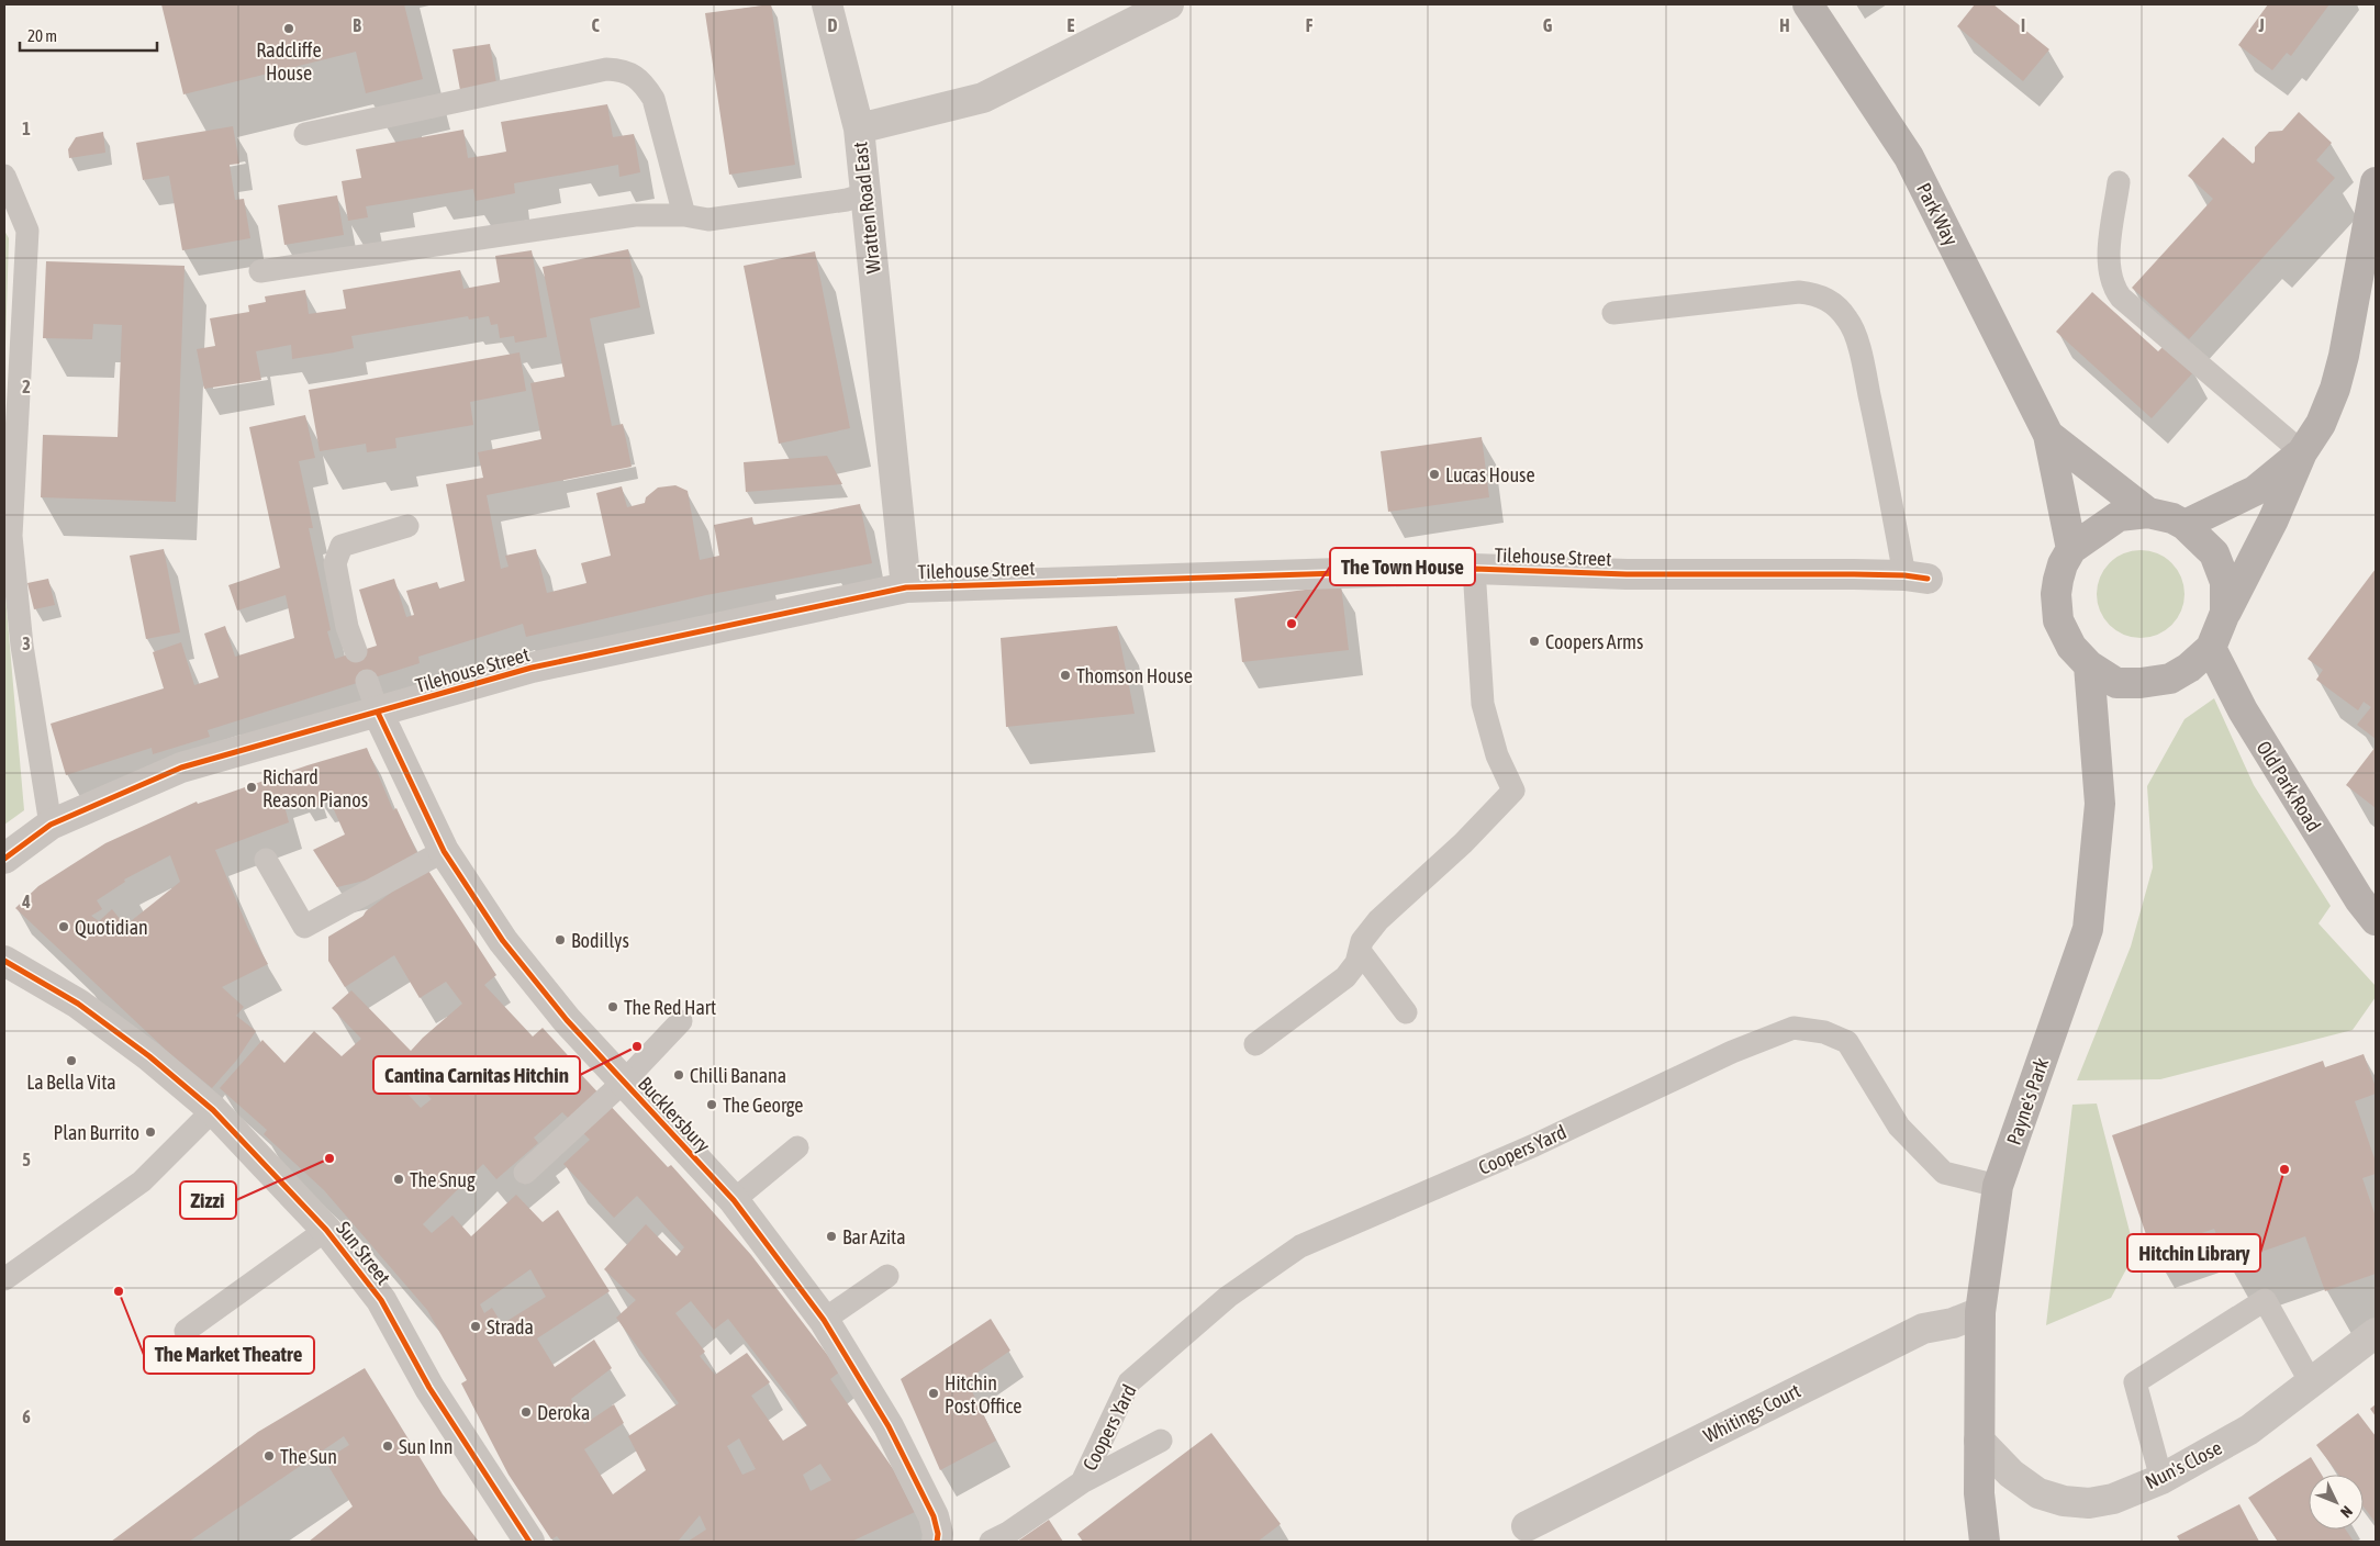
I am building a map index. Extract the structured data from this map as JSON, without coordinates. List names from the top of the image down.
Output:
{
  "streets": {
    "main road": ["Park Way", "Old Park Road", "Payne's Park"],
    "street": [
      "Wratten Road East",
      "Tilehouse Street",
      "Bucklersbury",
      "Sun Street",
      "Whitings Court",
      "Nun's Close"
    ],
    "lane": ["Coopers Yard"]
  },
  "crossings": [
    ["Wratten Road East", "Tilehouse Street"],
    ["Park Way", "Old Park Road"],
    ["Park Way", "Payne's Park"],
    ["Tilehouse Street", "Bucklersbury"],
    ["Old Park Road", "Payne's Park"],
    ["Payne's Park", "Coopers Yard"],
    ["Payne's Park", "Whitings Court"],
    ["Payne's Park", "Nun's Close"]
  ],
  "places": [
    "Radcliffe House",
    "Lucas House",
    "The Town House",
    "Coopers Arms",
    "Thomson House",
    "Richard Reason Pianos",
    "Quotidian",
    "Bodillys",
    "The Red Hart",
    "Cantina Carnitas Hitchin",
    "La Bella Vita",
    "Chilli Banana",
    "The George",
    "Plan Burrito",
    "Zizzi",
    "Hitchin Library",
    "The Snug",
    "Bar Azita",
    "The Market Theatre",
    "Strada",
    "Hitchin Post Office",
    "Deroka",
    "Sun Inn",
    "The Sun"
  ],
  "scale_bar": "20 m",
  "north": "bottom right",
  "grid": {
    "columns": [
      "B",
      "C",
      "D",
      "E",
      "F",
      "G",
      "H",
      "I",
      "J"
    ],
    "rows": [
      "1",
      "2",
      "3",
      "4",
      "5",
      "6"
    ]
  }
}
